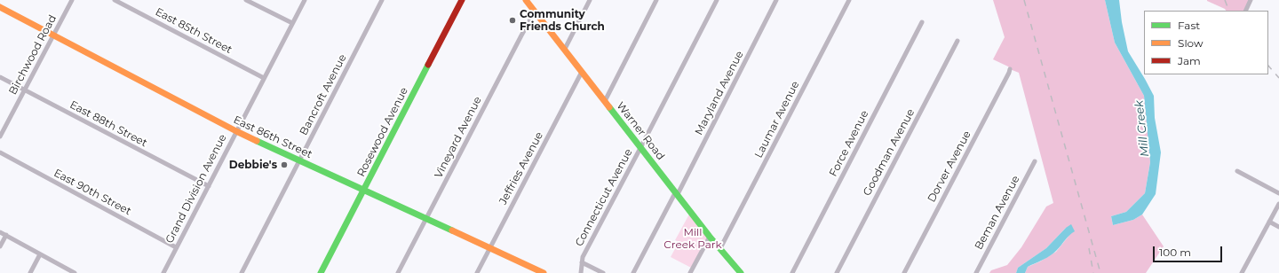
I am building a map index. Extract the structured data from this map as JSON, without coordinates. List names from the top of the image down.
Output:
{
  "streets": {
    "street": [
      "East 85th Street",
      "Birchwood Road",
      "Maryland Avenue",
      "Bancroft Avenue",
      "Laumar Avenue",
      "East 88th Street",
      "Warner Road",
      "Rosewood Avenue",
      "East 86th Street",
      "Vineyard Avenue",
      "Force Avenue",
      "Goodman Avenue",
      "Dorver Avenue",
      "Jeffries Avenue",
      "Grand Division Avenue",
      "East 90th Street",
      "Connecticut Avenue",
      "Beman Avenue"
    ]
  },
  "crossings": [
    ["East 85th Street", "Grand Division Avenue"],
    ["Birchwood Road", "East 88th Street"],
    ["Birchwood Road", "East 86th Street"],
    ["Maryland Avenue", "Warner Road"],
    ["Bancroft Avenue", "East 86th Street"],
    ["Laumar Avenue", "Warner Road"],
    ["East 88th Street", "Grand Division Avenue"],
    ["Warner Road", "Vineyard Avenue"],
    ["Warner Road", "Jeffries Avenue"],
    ["Warner Road", "Connecticut Avenue"],
    ["Rosewood Avenue", "East 86th Street"],
    ["East 86th Street", "Vineyard Avenue"],
    ["East 86th Street", "Jeffries Avenue"],
    ["East 86th Street", "Grand Division Avenue"],
    ["Grand Division Avenue", "East 90th Street"]
  ],
  "water": ["Mill Creek"],
  "parks": ["Mill Creek Park"],
  "places": ["Community Friends Church", "Debbie's"],
  "legend": ["Fast", "Slow", "Jam"],
  "scale_bar": "100 m"
}
